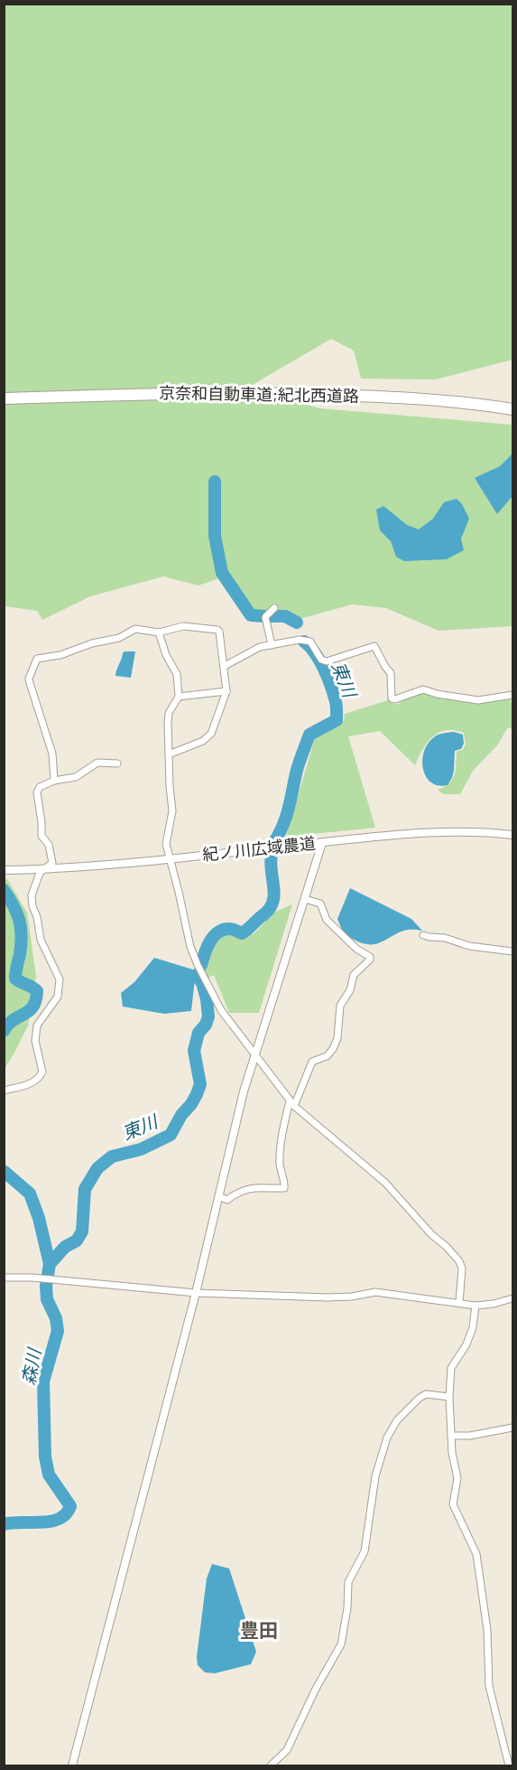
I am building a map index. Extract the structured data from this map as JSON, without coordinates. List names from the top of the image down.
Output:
{
  "streets": {
    "highway": ["京奈和自動車道;紀北西道路"],
    "street": ["紀ノ川広域農道"]
  },
  "districts": ["豊田"],
  "water": ["東川", "森川"]
}
